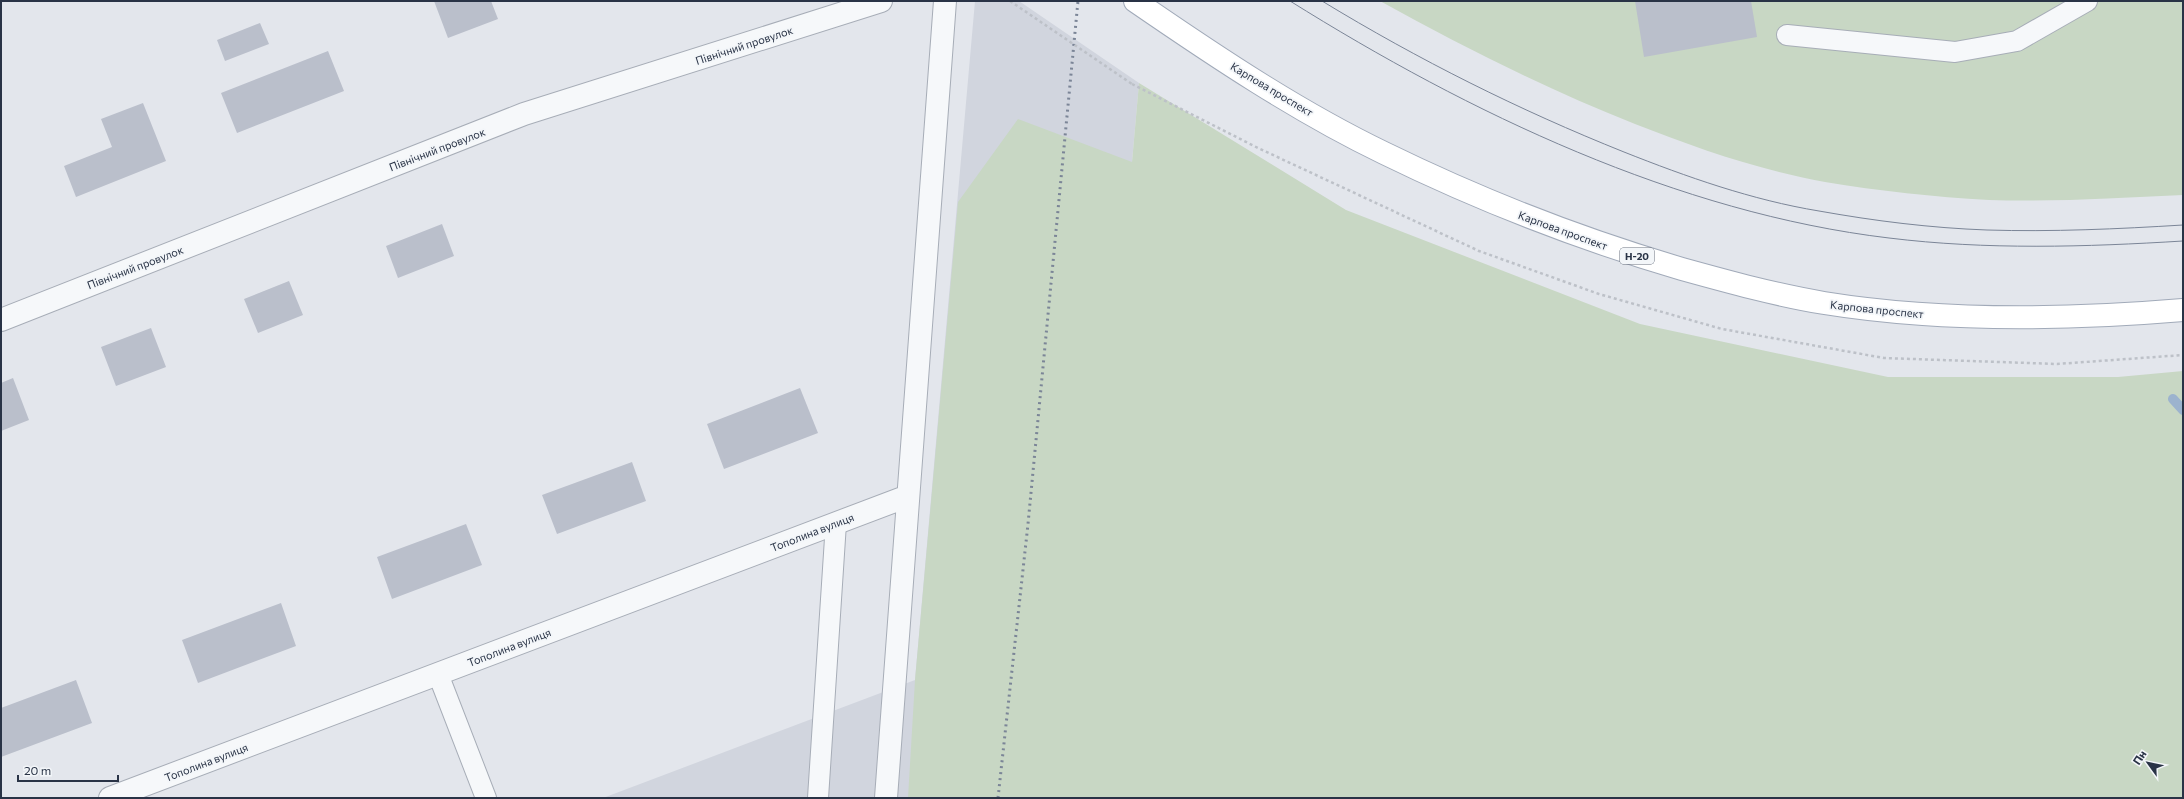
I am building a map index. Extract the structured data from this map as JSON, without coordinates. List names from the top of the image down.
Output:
{
  "streets": {
    "main road": ["Карпова проспект", "Н-20"],
    "street": ["Північний провулок", "Тополина вулиця"]
  },
  "scale_bar": "20 m",
  "north": "top left"
}
